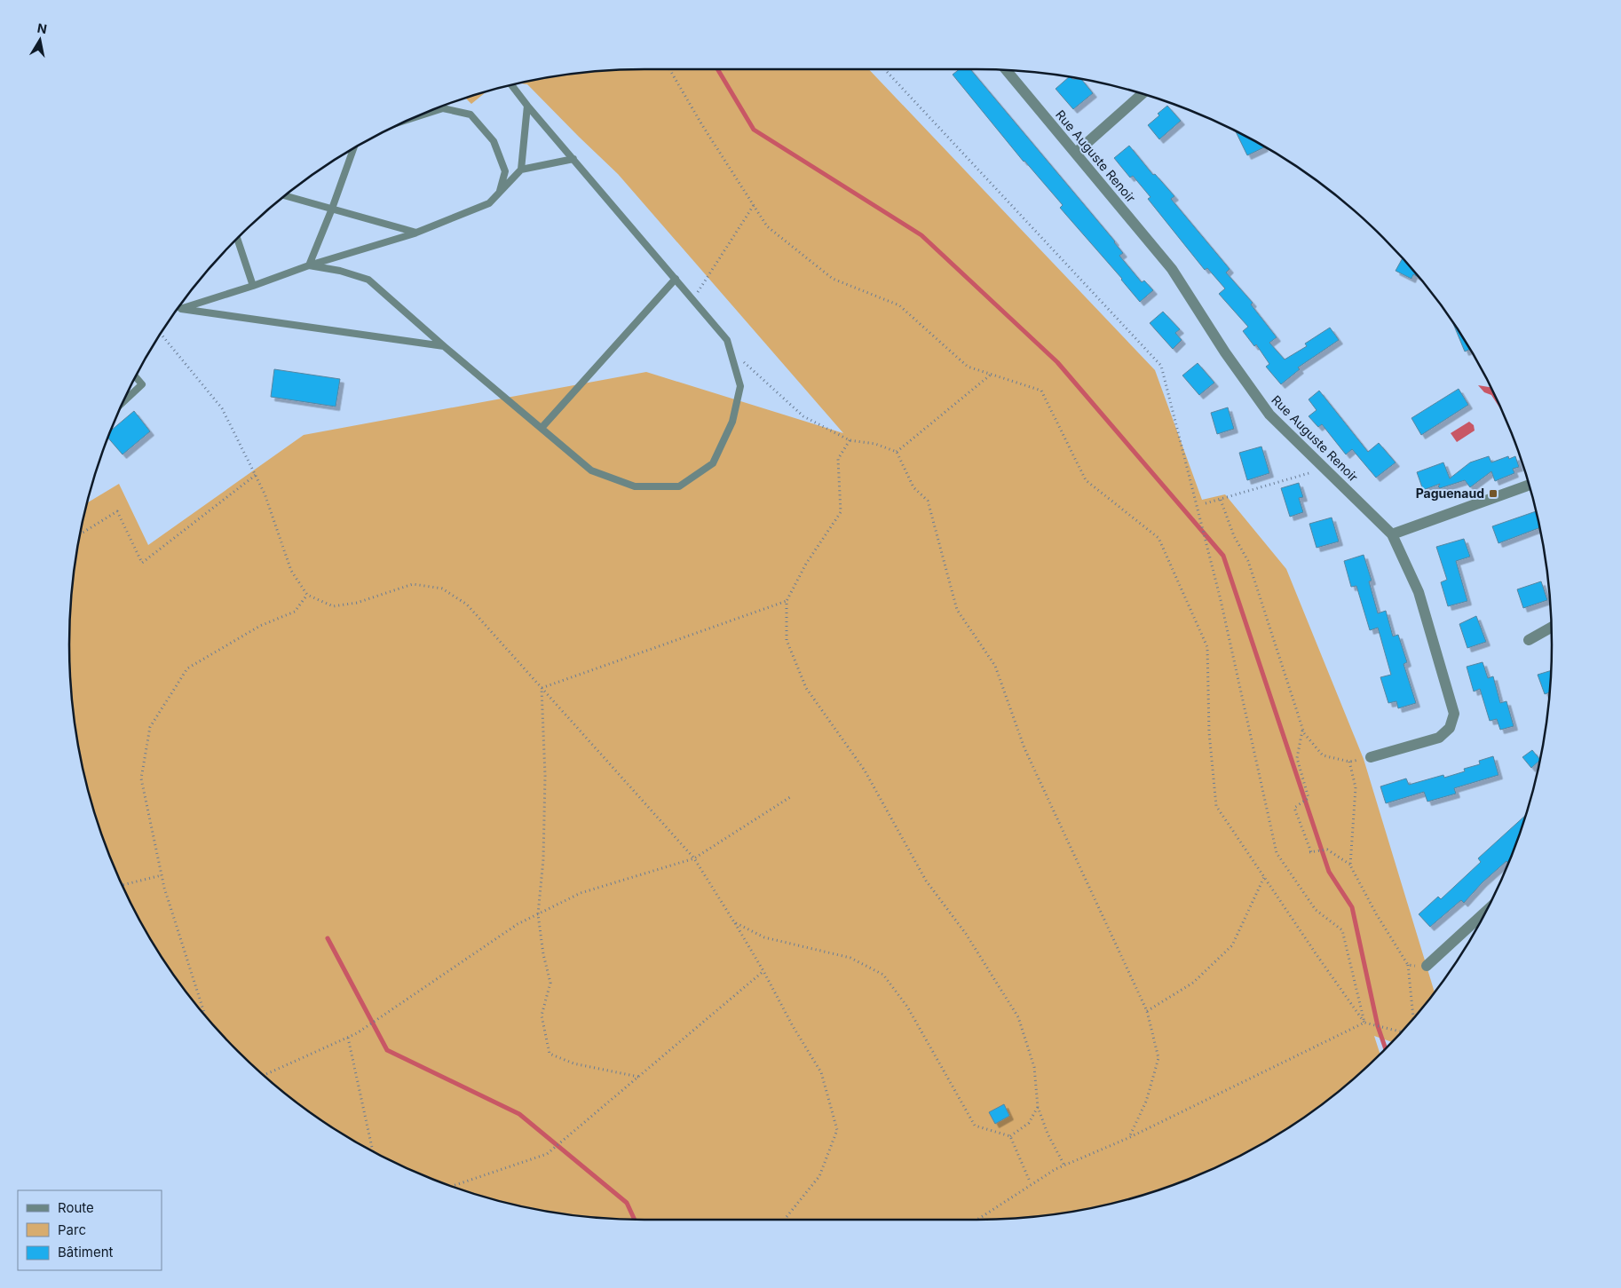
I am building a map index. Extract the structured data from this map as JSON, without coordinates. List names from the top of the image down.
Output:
{
  "streets": {
    "street": ["Rue Auguste Renoir"]
  },
  "places": {
    "transit": ["Paguenaud"]
  },
  "legend": ["Route", "Parc", "Bâtiment"],
  "north": "top"
}
